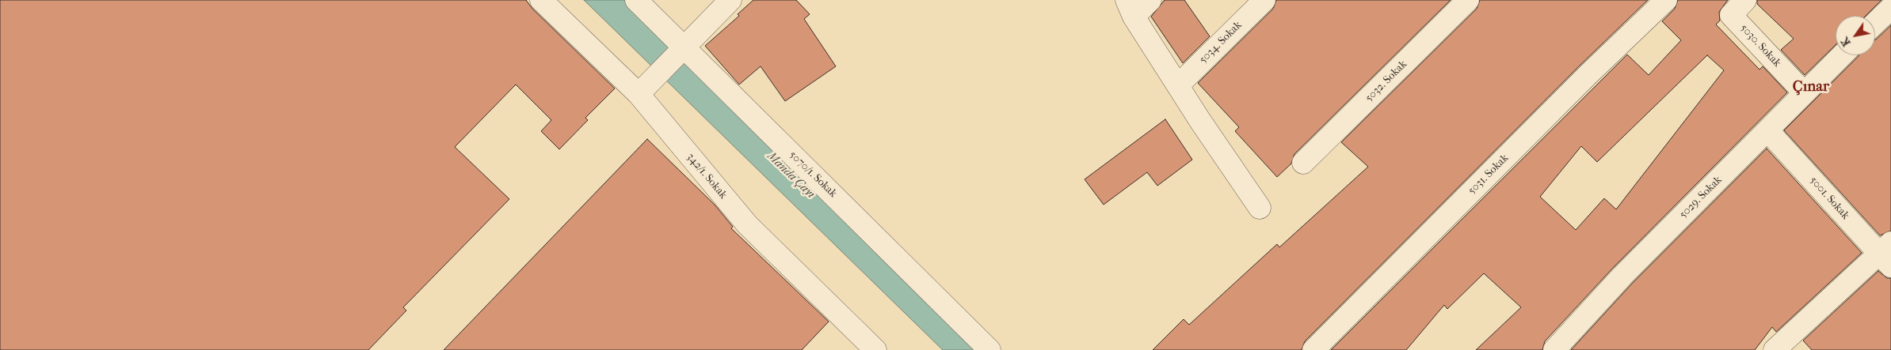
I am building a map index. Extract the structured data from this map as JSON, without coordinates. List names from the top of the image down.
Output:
{
  "streets": {
    "street": [
      "5034. Sokak",
      "5030. Sokak",
      "5032. Sokak",
      "5070/1. Sokak",
      "5031. Sokak",
      "342/1. Sokak",
      "5029. Sokak",
      "5001. Sokak"
    ]
  },
  "crossings": [
    ["5030. Sokak", "5029. Sokak"],
    ["5029. Sokak", "5001. Sokak"]
  ],
  "districts": ["Çınar"],
  "water": ["Manda Çayı"],
  "north": "bottom left"
}
